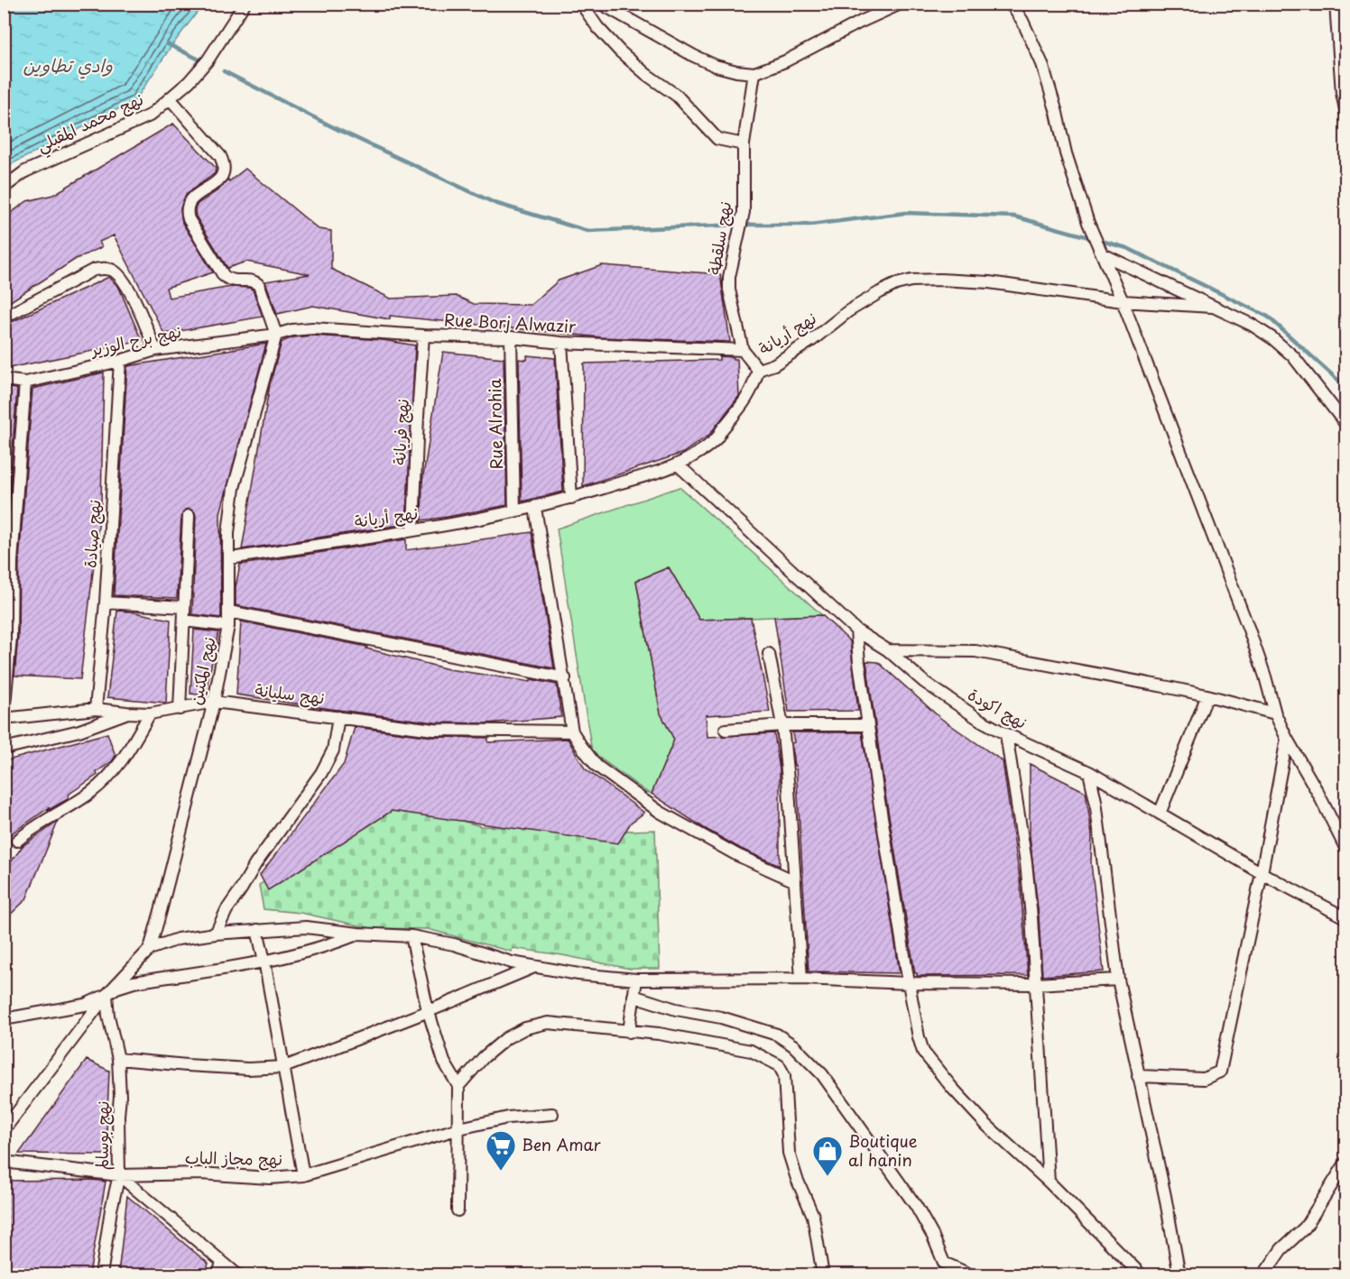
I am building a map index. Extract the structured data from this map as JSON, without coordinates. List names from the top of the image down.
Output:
{
  "streets": {
    "street": [
      "نهج محمد المقبلي",
      "نهج سلقطة",
      "Rue Borj Alwazir",
      "نهج أريانة",
      "نهج برج الوزير",
      "Rue Alrohia",
      "نهج فريانة",
      "نهج صيادة",
      "نهج المكنين",
      "نهج سليانة",
      "نهج اكودة",
      "نهج بوسالم",
      "نهج مجاز الباب"
    ]
  },
  "crossings": [
    ["نهج سلقطة", "Rue Borj Alwazir"],
    ["نهج سلقطة", "نهج أريانة"],
    ["Rue Borj Alwazir", "نهج برج الوزير"],
    ["Rue Borj Alwazir", "Rue Alrohia"],
    ["Rue Borj Alwazir", "نهج فريانة"],
    ["Rue Borj Alwazir", "نهج المكنين"],
    ["نهج أريانة", "Rue Alrohia"],
    ["نهج أريانة", "نهج فريانة"],
    ["نهج أريانة", "نهج المكنين"],
    ["نهج أريانة", "نهج اكودة"],
    ["نهج برج الوزير", "نهج صيادة"],
    ["نهج برج الوزير", "نهج المكنين"],
    ["نهج صيادة", "نهج سليانة"],
    ["نهج المكنين", "نهج سليانة"],
    ["نهج المكنين", "نهج بوسالم"],
    ["نهج بوسالم", "نهج مجاز الباب"]
  ],
  "water": ["وادي تطاوين"],
  "places": {
    "supermarket": ["Ben Amar"],
    "shop": ["Boutique al hanin"]
  }
}
